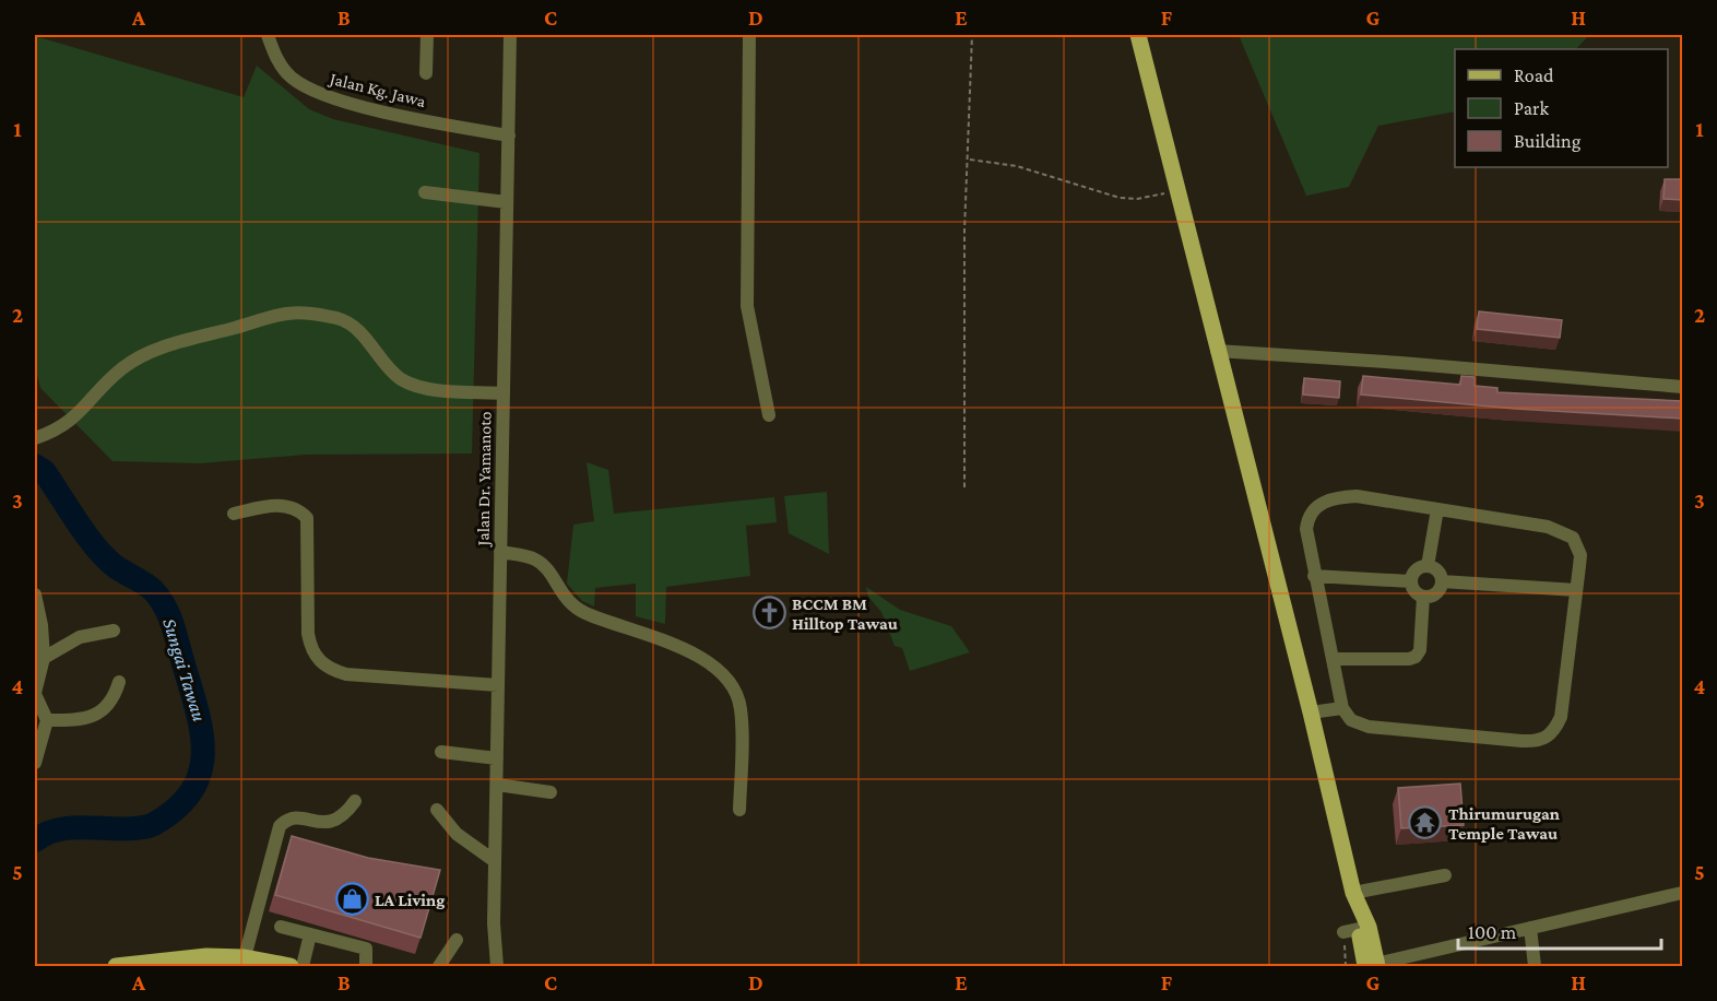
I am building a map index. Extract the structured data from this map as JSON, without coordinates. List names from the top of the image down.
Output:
{
  "streets": {
    "street": ["Jalan Kg. Jawa", "Jalan Dr. Yamanoto"]
  },
  "crossings": [
    ["Jalan Kg. Jawa", "Jalan Dr. Yamanoto"]
  ],
  "water": ["Sungai Tawau"],
  "places": {
    "church": ["BCCM BM Hilltop Tawau"],
    "temple": ["Thirumurugan Temple Tawau"],
    "shop": ["LA Living"]
  },
  "legend": ["Road", "Park", "Building"],
  "scale_bar": "100 m",
  "grid": {
    "columns": [
      "A",
      "B",
      "C",
      "D",
      "E",
      "F",
      "G",
      "H"
    ],
    "rows": [
      "1",
      "2",
      "3",
      "4",
      "5"
    ]
  }
}
